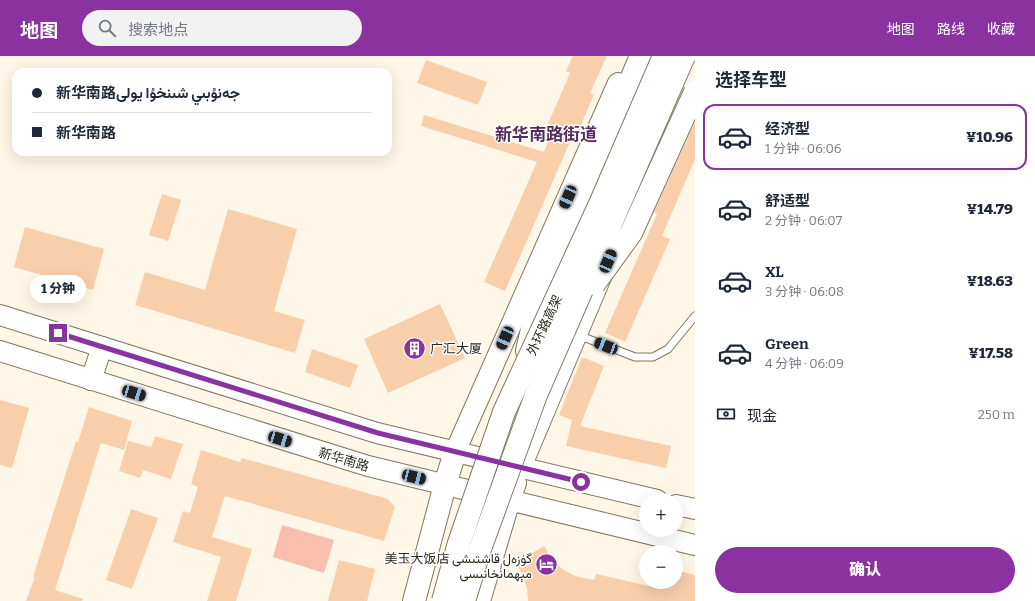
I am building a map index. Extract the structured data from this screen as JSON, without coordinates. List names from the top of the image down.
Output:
{
  "streets": {
    "main road": ["外环路高架", "新华南路"]
  },
  "districts": ["新华南路街道"],
  "places": {
    "building": ["广汇大厦"],
    "hotel": ["美玉大饭店 گۈزەل قاشتىشى مېھمانخانىسى"]
  },
  "page": {
    "header": "地图",
    "search": "搜索地点",
    "nav": ["地图", "路线", "收藏"],
    "heading": "选择车型",
    "banner": ["新华南路جەنۇبىي شىنخۇا يولى", "新华南路"],
    "list": [
      {
        "name": "经济型",
        "note": "1 分钟 · 06:06",
        "value": "¥10.96"
      },
      {
        "name": "舒适型",
        "note": "2 分钟 · 06:07",
        "value": "¥14.79"
      },
      {
        "name": "XL",
        "note": "3 分钟 · 06:08",
        "value": "¥18.63"
      },
      {
        "name": "Green",
        "note": "4 分钟 · 06:09",
        "value": "¥17.58"
      }
    ],
    "bubble": "1 分钟",
    "pay": ["现金", "250 m"],
    "map_buttons": ["+", "−"],
    "buttons": "确认"
  }
}
